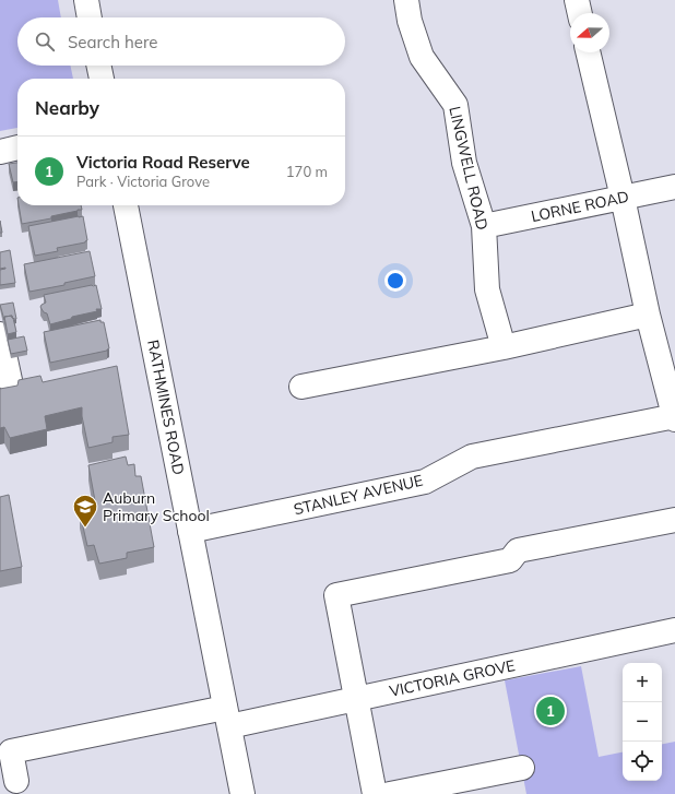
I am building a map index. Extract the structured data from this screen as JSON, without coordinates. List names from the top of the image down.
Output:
{
  "streets": {
    "street": [
      "LINGWELL ROAD",
      "LORNE ROAD",
      "RATHMINES ROAD",
      "STANLEY AVENUE",
      "VICTORIA GROVE"
    ]
  },
  "crossings": [
    ["LINGWELL ROAD", "LORNE ROAD"],
    ["RATHMINES ROAD", "STANLEY AVENUE"],
    ["RATHMINES ROAD", "VICTORIA GROVE"]
  ],
  "places": {
    "school or university": ["Auburn Primary School"]
  },
  "north": "left",
  "page": {
    "search": "Search here",
    "heading": "Nearby",
    "list": [
      {
        "mark": "1",
        "name": "Victoria Road Reserve",
        "note": "Park · Victoria Grove",
        "value": "170 m"
      }
    ],
    "map_buttons": ["+", "−"],
    "pins": "1"
  }
}
